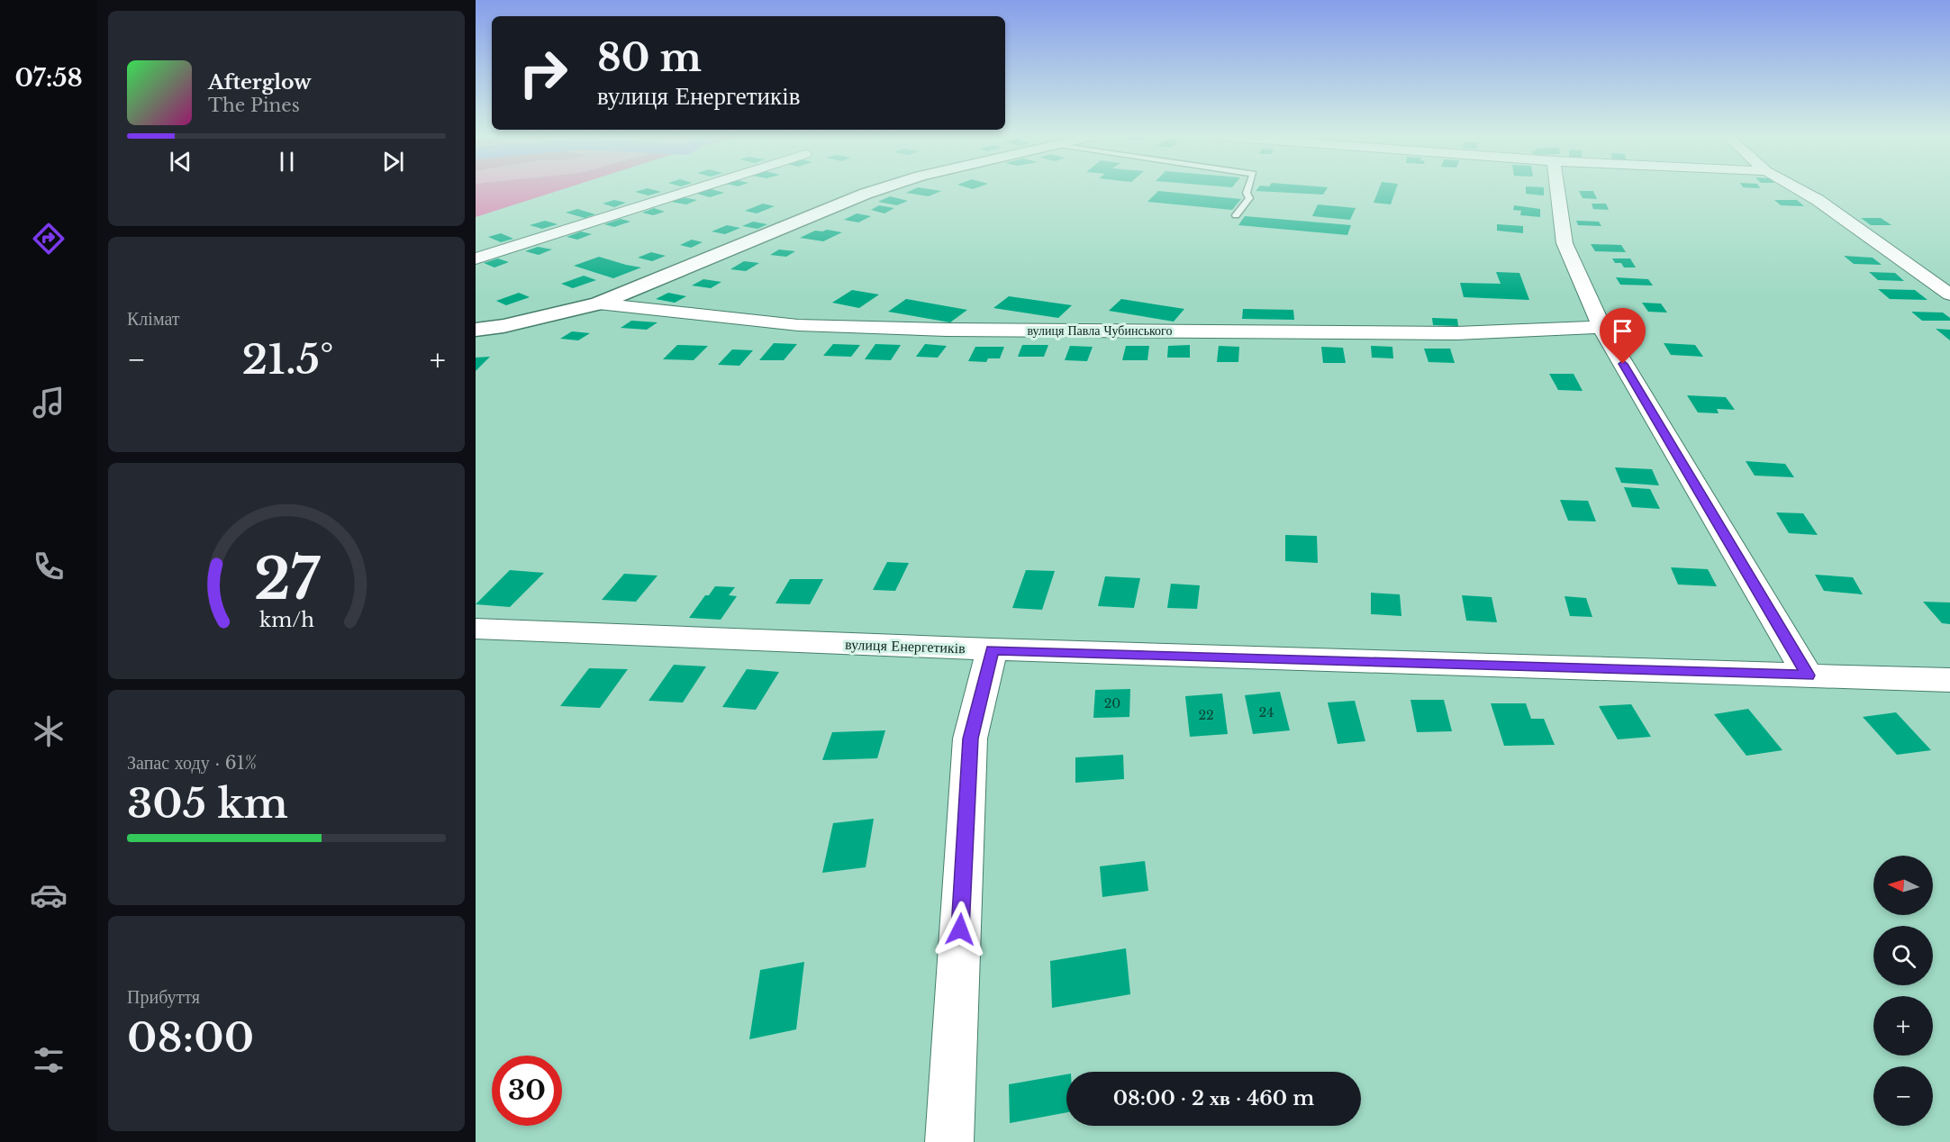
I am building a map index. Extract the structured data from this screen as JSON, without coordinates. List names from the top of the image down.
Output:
{
  "streets": {
    "street": ["вулиця Павла Чубинського", "вулиця Енергетиків"]
  },
  "house_numbers": ["20", "24", "22"],
  "north": "left",
  "page": {
    "tabs": "07:58",
    "turn": ["80 m", "вулиця Енергетиків"],
    "song": ["Afterglow", "The Pines"],
    "tile": [
      "Клімат",
      ["Запас ходу · 61%", "305 km"],
      ["Прибуття", "08:00"]
    ],
    "heat": ["−", "21.5°", "+"],
    "map_buttons": ["+", "−"],
    "limit": "30",
    "trip": "08:00 · 2 хв · 460 m",
    "gauge": ["27", "km/h"]
  }
}
